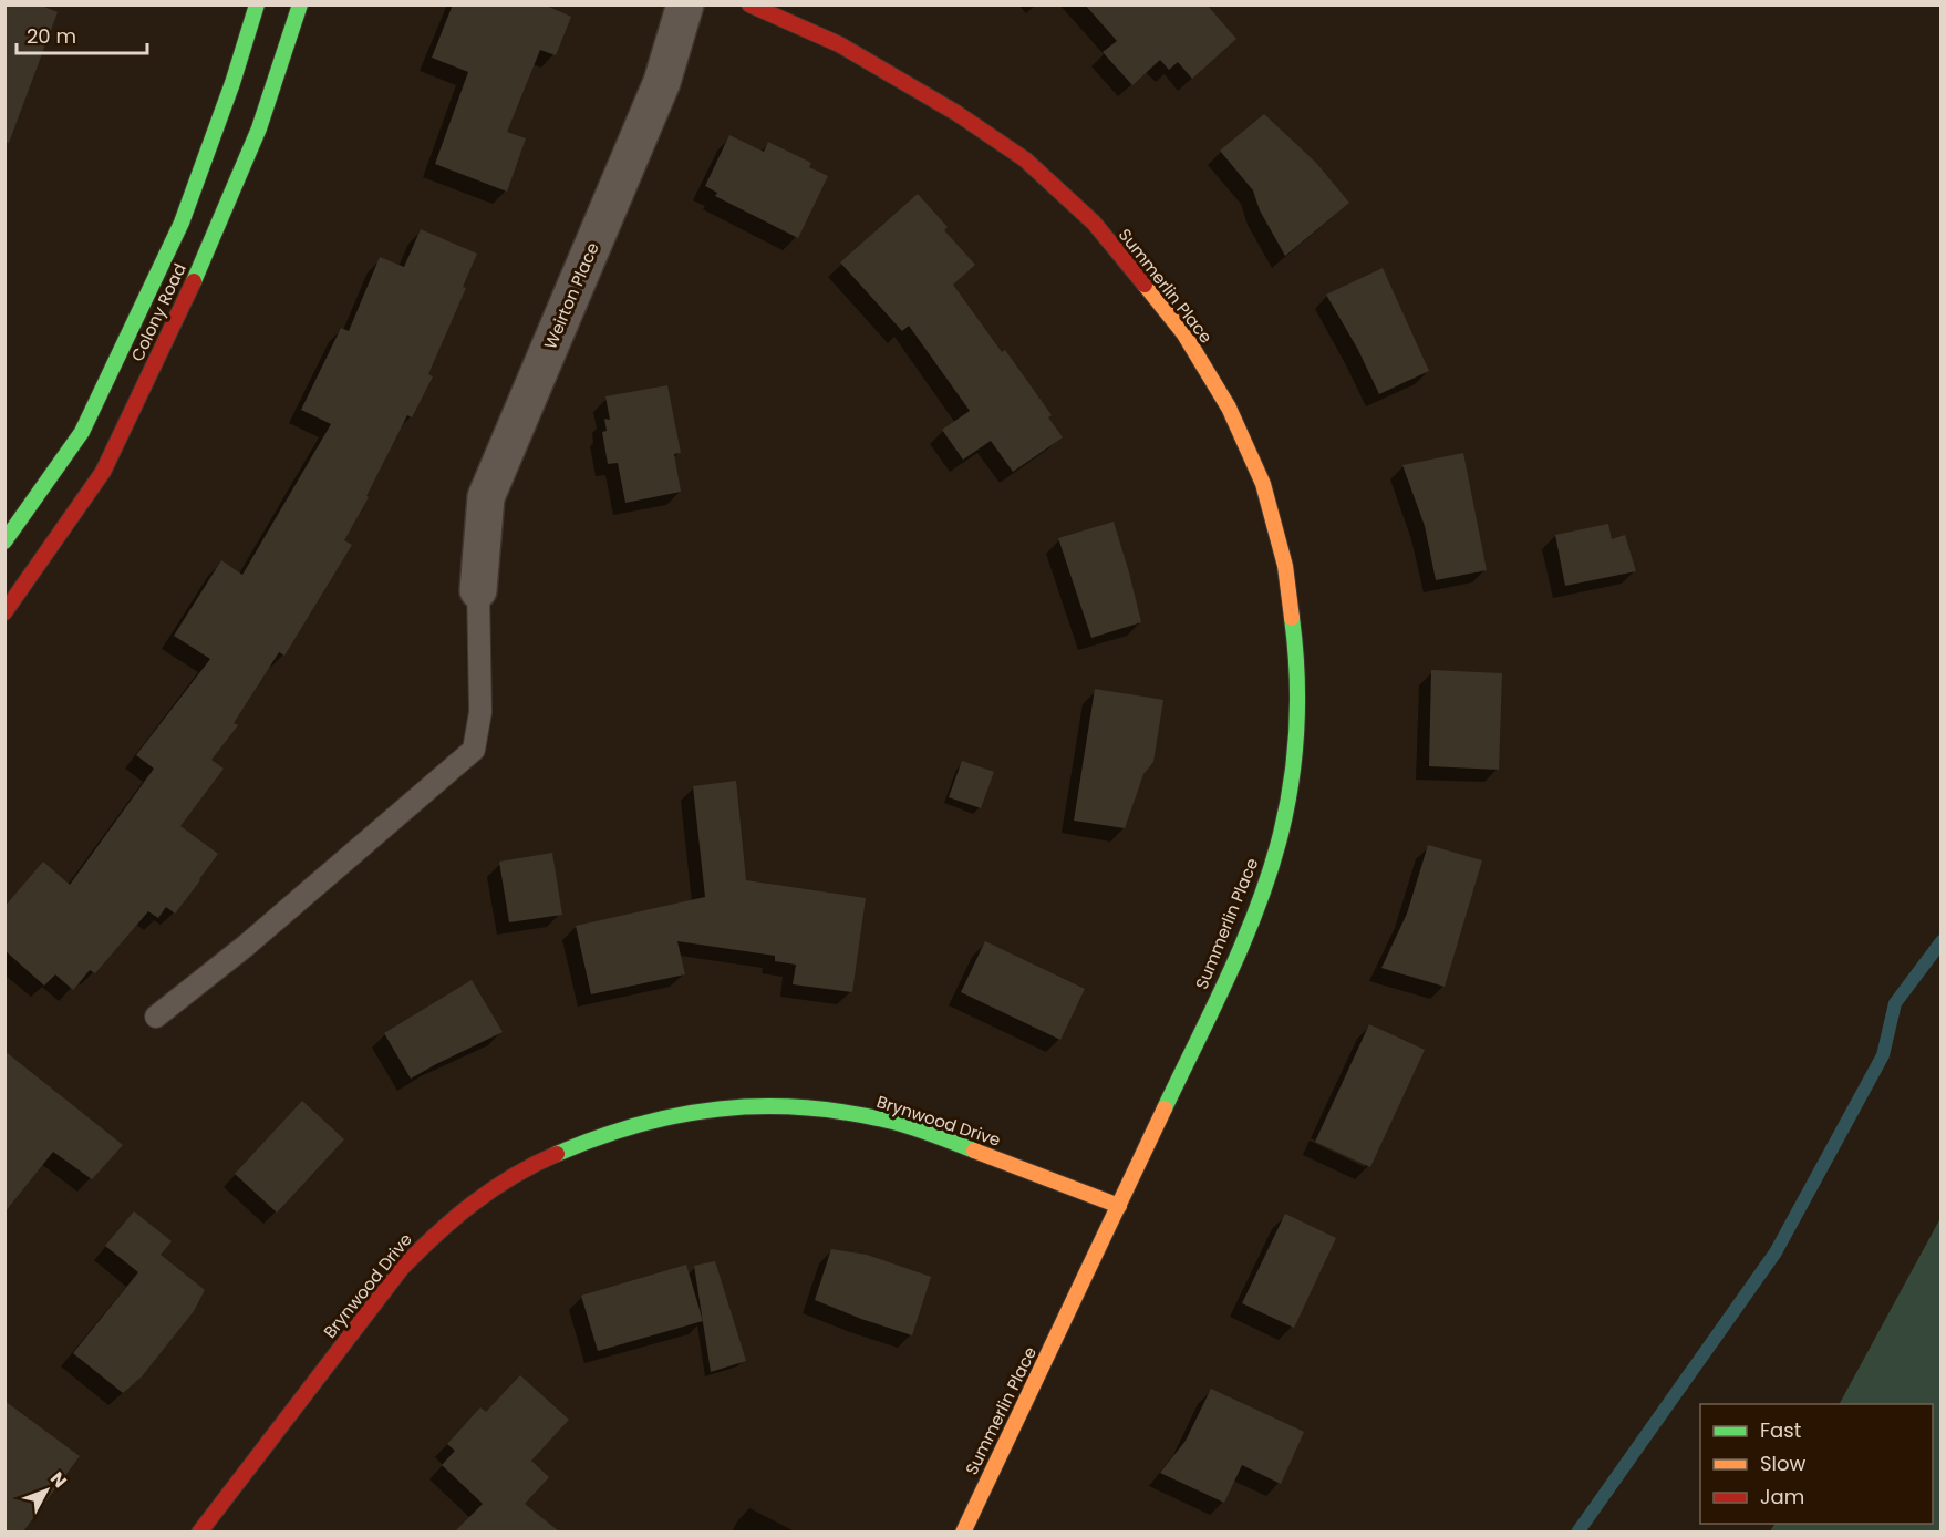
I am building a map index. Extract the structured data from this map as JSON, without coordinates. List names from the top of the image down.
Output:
{
  "streets": {
    "street": [
      "Summerlin Place",
      "Weirton Place",
      "Colony Road",
      "Brynwood Drive"
    ]
  },
  "crossings": [
    ["Summerlin Place", "Brynwood Drive"]
  ],
  "legend": ["Fast", "Slow", "Jam"],
  "scale_bar": "20 m",
  "north": "top right"
}
